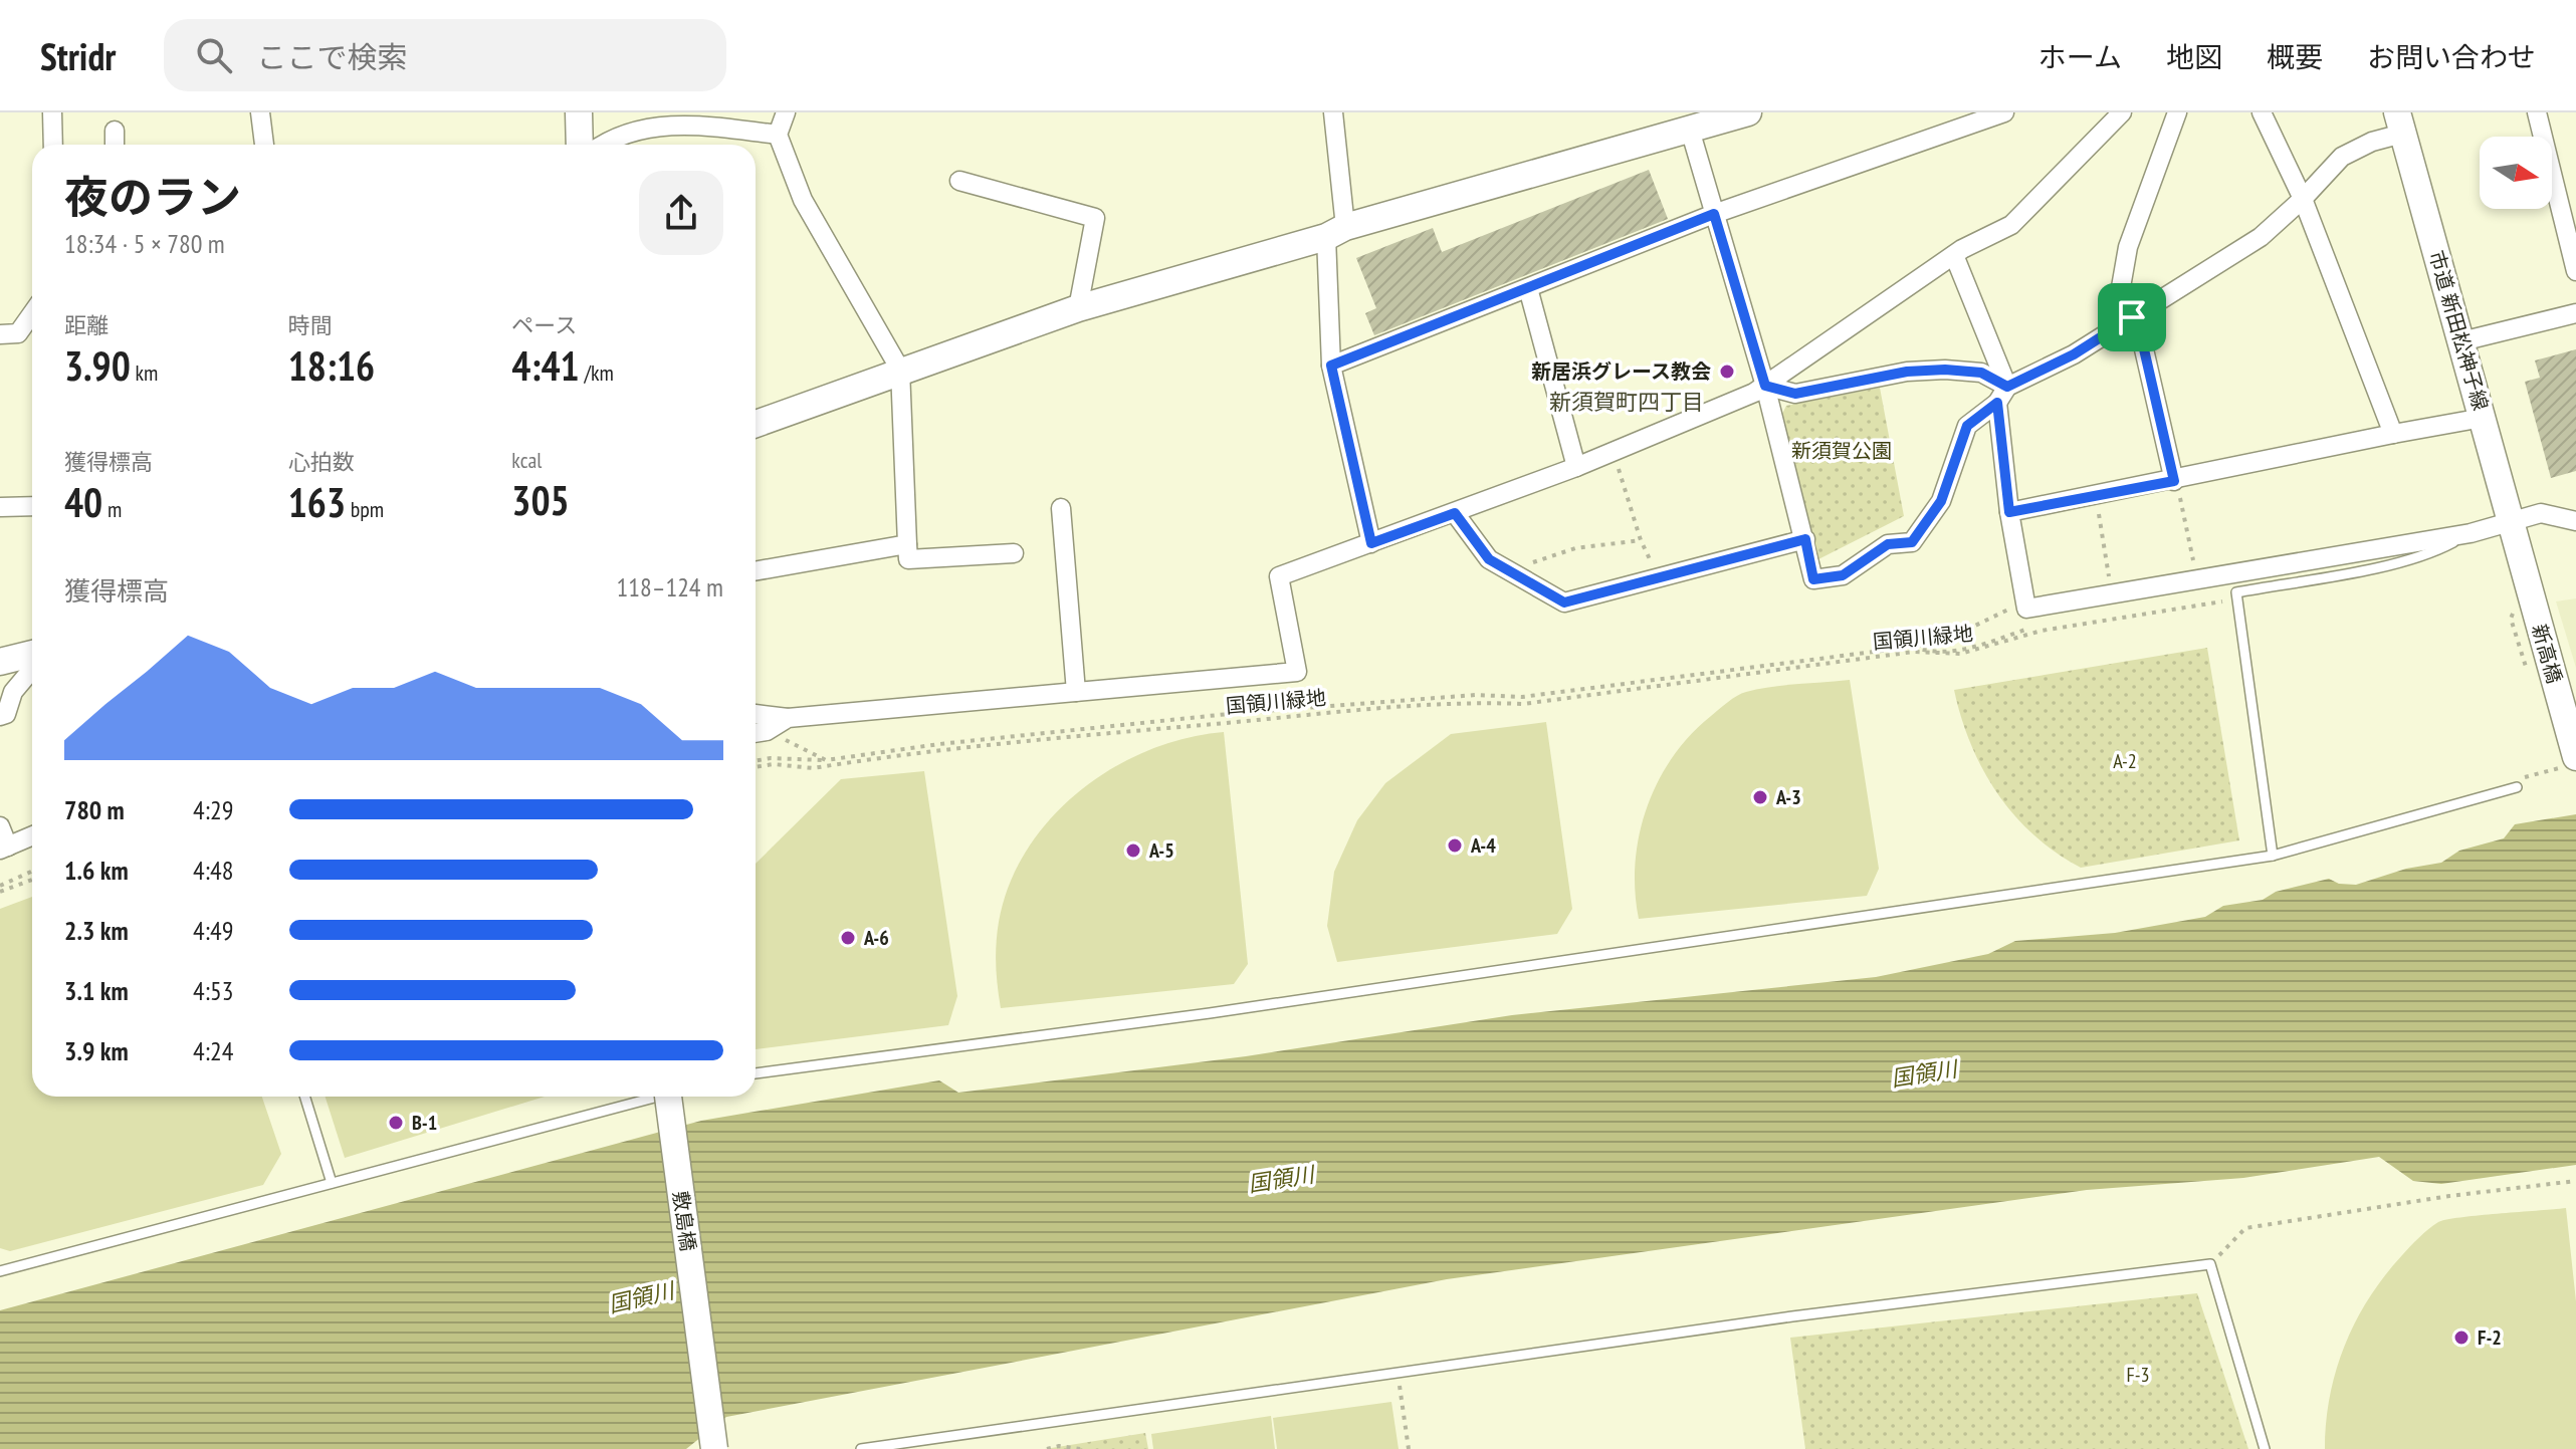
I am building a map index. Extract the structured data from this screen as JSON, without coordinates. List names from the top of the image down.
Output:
{
  "streets": {
    "street": ["市道 新田松神子線", "新高橋", "敷島橋"],
    "path": ["国領川緑地"]
  },
  "crossings": [
    ["市道 新田松神子線", "新高橋"]
  ],
  "districts": ["新須賀町四丁目"],
  "water": ["国領川"],
  "parks": ["新須賀公園", "A-2", "F-3"],
  "places": [
    "新居浜グレース教会",
    "A-3",
    "A-4",
    "A-5",
    "A-6",
    "B-1",
    "F-2"
  ],
  "north": "right",
  "page": {
    "header": "Stridr",
    "search": "ここで検索",
    "nav": [
      "ホーム",
      "地図",
      "概要",
      "お問い合わせ"
    ],
    "heading": ["夜のラン", "18:34 · 5 × 780 m"],
    "stats": [
      ["距離", "3.90 km"],
      ["時間", "18:16"],
      ["ペース", "4:41 /km"],
      ["獲得標高", "40 m"],
      ["心拍数", "163 bpm"],
      ["kcal", "305"]
    ],
    "chart": ["獲得標高", "118–124 m"],
    "list": [
      {
        "name": "780 m",
        "note": "4:29"
      },
      {
        "name": "1.6 km",
        "note": "4:48"
      },
      {
        "name": "2.3 km",
        "note": "4:49"
      },
      {
        "name": "3.1 km",
        "note": "4:53"
      },
      {
        "name": "3.9 km",
        "note": "4:24"
      }
    ]
  }
}
